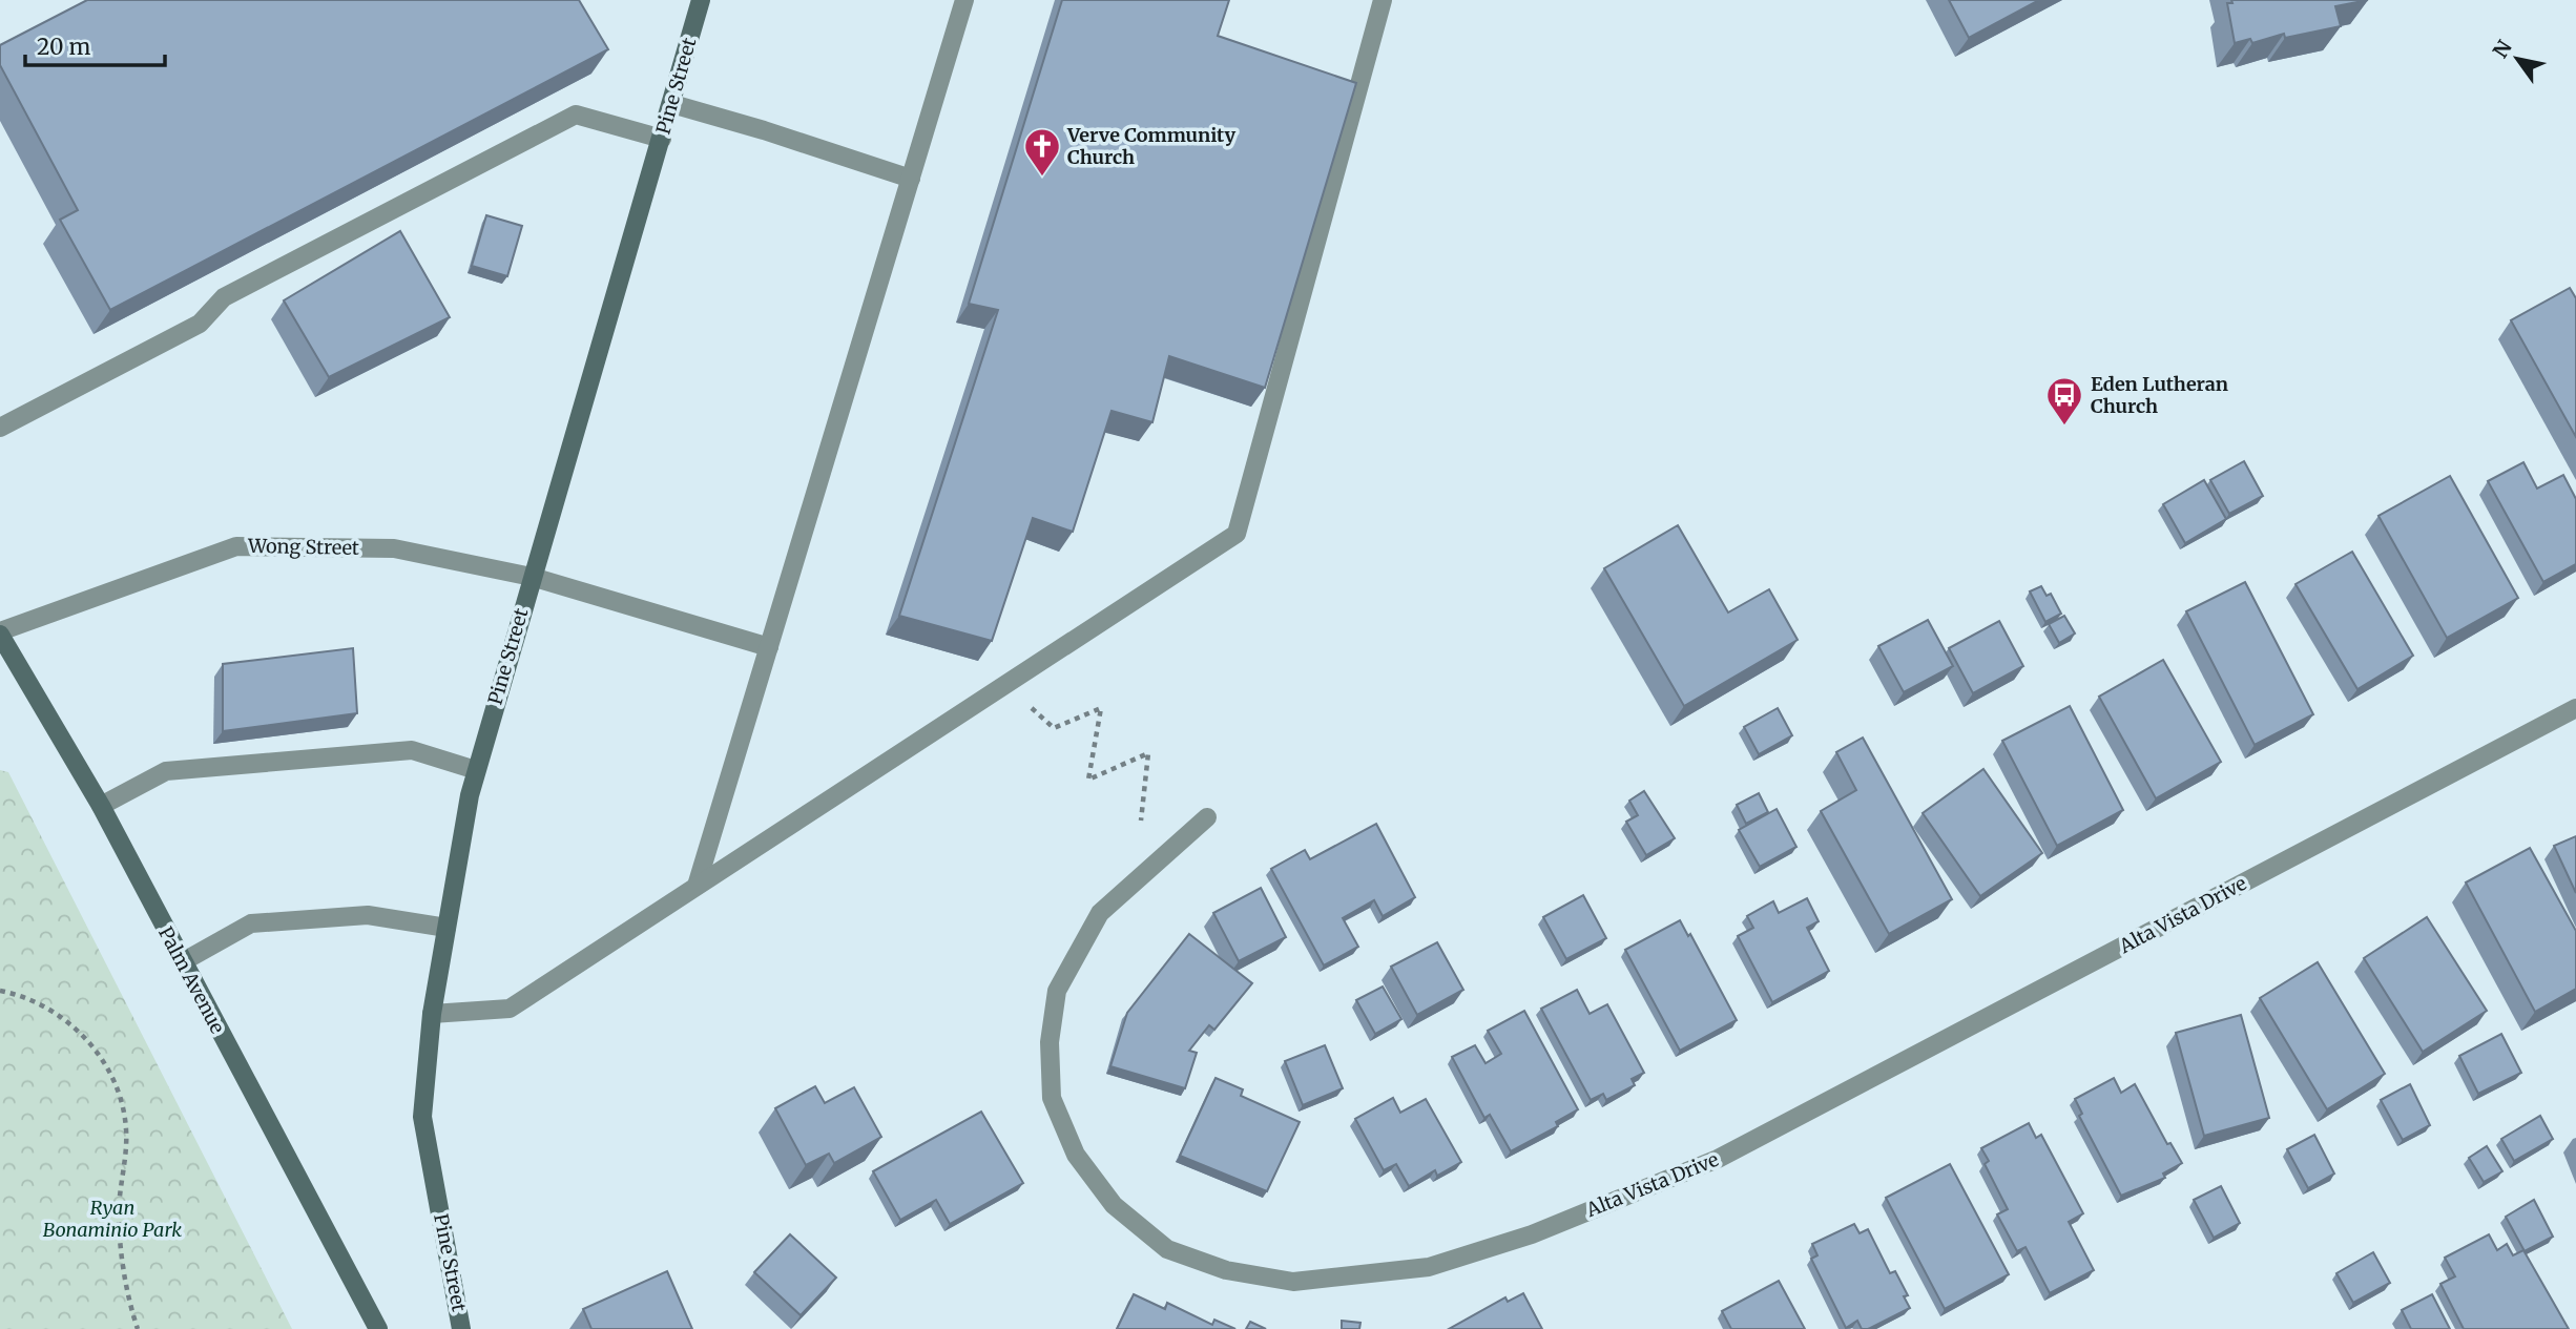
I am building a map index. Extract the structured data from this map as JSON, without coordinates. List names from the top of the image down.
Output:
{
  "streets": {
    "street": [
      "Pine Street",
      "Wong Street",
      "Alta Vista Drive",
      "Palm Avenue"
    ]
  },
  "crossings": [
    ["Pine Street", "Wong Street"],
    ["Wong Street", "Palm Avenue"]
  ],
  "parks": ["Ryan Bonaminio Park"],
  "places": {
    "church": ["Verve Community Church"],
    "bus stop": ["Eden Lutheran Church"]
  },
  "scale_bar": "20 m",
  "north": "top left"
}
